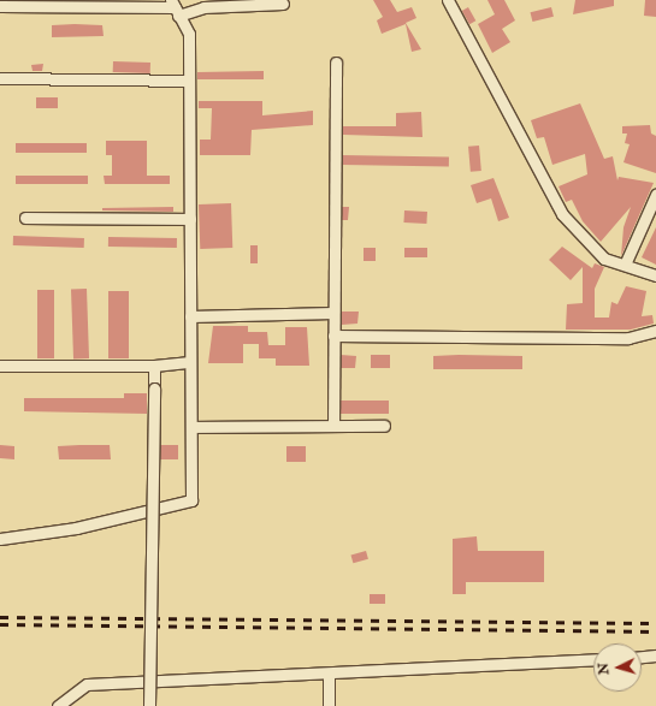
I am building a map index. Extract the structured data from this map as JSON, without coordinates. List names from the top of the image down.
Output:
{
  "north": "left"
}
